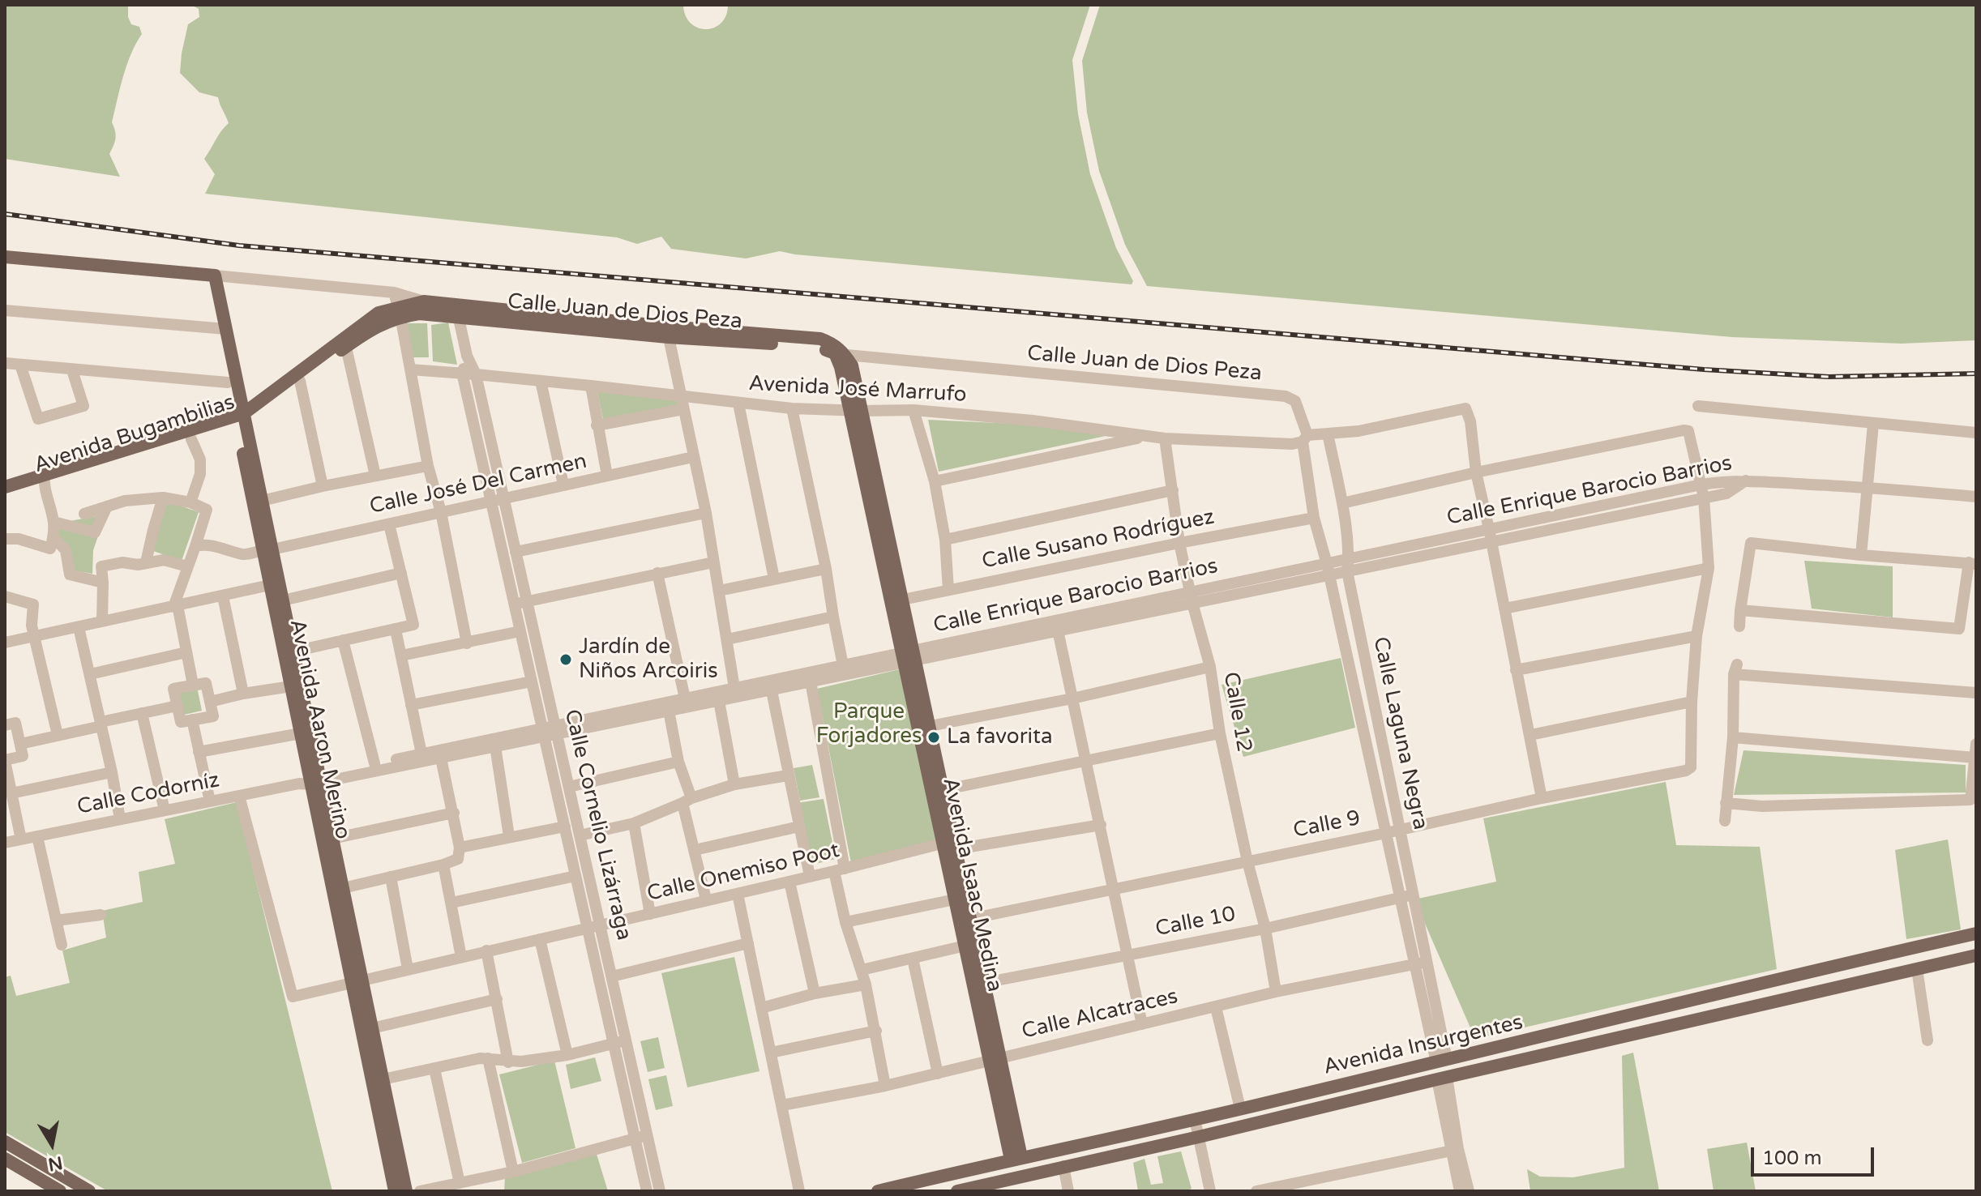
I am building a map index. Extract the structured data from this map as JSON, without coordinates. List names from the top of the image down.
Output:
{
  "streets": {
    "main road": [
      "Calle Juan de Dios Peza",
      "Avenida Bugambilias",
      "Avenida Aaron Merino",
      "Avenida Isaac Medina",
      "Avenida Insurgentes"
    ],
    "street": [
      "Avenida José Marrufo",
      "Calle José Del Carmen",
      "Calle Enrique Barocio Barrios",
      "Calle Susano Rodríguez",
      "Calle 12",
      "Calle Laguna Negra",
      "Calle Codorníz",
      "Calle Cornelio Lizárraga",
      "Calle 9",
      "Calle Onemiso Poot",
      "Calle 10",
      "Calle Alcatraces"
    ]
  },
  "crossings": [
    ["Calle Juan de Dios Peza", "Avenida Bugambilias"],
    ["Calle Juan de Dios Peza", "Avenida Aaron Merino"],
    ["Calle Juan de Dios Peza", "Calle Laguna Negra"],
    ["Calle Juan de Dios Peza", "Calle Cornelio Lizárraga"],
    ["Calle Juan de Dios Peza", "Avenida Isaac Medina"],
    ["Avenida José Marrufo", "Calle 12"],
    ["Avenida José Marrufo", "Calle Laguna Negra"],
    ["Avenida José Marrufo", "Calle Cornelio Lizárraga"],
    ["Avenida José Marrufo", "Avenida Isaac Medina"],
    ["Avenida Bugambilias", "Avenida Aaron Merino"],
    ["Calle José Del Carmen", "Avenida Aaron Merino"],
    ["Calle José Del Carmen", "Calle Cornelio Lizárraga"],
    ["Calle Enrique Barocio Barrios", "Calle 12"],
    ["Calle Enrique Barocio Barrios", "Avenida Aaron Merino"],
    ["Calle Enrique Barocio Barrios", "Calle Laguna Negra"],
    ["Calle Enrique Barocio Barrios", "Calle Codorníz"],
    ["Calle Enrique Barocio Barrios", "Calle Cornelio Lizárraga"],
    ["Calle Enrique Barocio Barrios", "Avenida Isaac Medina"],
    ["Calle Susano Rodríguez", "Calle 12"],
    ["Calle Susano Rodríguez", "Calle Laguna Negra"],
    ["Calle Susano Rodríguez", "Avenida Isaac Medina"],
    ["Calle 12", "Calle 9"],
    ["Calle 12", "Calle 10"],
    ["Calle 12", "Calle Alcatraces"],
    ["Avenida Aaron Merino", "Calle Codorníz"],
    ["Avenida Aaron Merino", "Calle Onemiso Poot"],
    ["Calle Laguna Negra", "Calle 9"],
    ["Calle Laguna Negra", "Calle 10"],
    ["Calle Laguna Negra", "Calle Alcatraces"],
    ["Calle Laguna Negra", "Avenida Insurgentes"],
    ["Calle Codorníz", "Calle Onemiso Poot"],
    ["Calle Cornelio Lizárraga", "Calle Onemiso Poot"],
    ["Calle 9", "Avenida Isaac Medina"],
    ["Calle Onemiso Poot", "Avenida Isaac Medina"],
    ["Avenida Isaac Medina", "Calle 10"],
    ["Avenida Isaac Medina", "Calle Alcatraces"],
    ["Avenida Isaac Medina", "Avenida Insurgentes"]
  ],
  "parks": ["Parque Forjadores"],
  "places": ["Jardín de Niños Arcoiris", "La favorita"],
  "scale_bar": "100 m",
  "north": "bottom"
}
